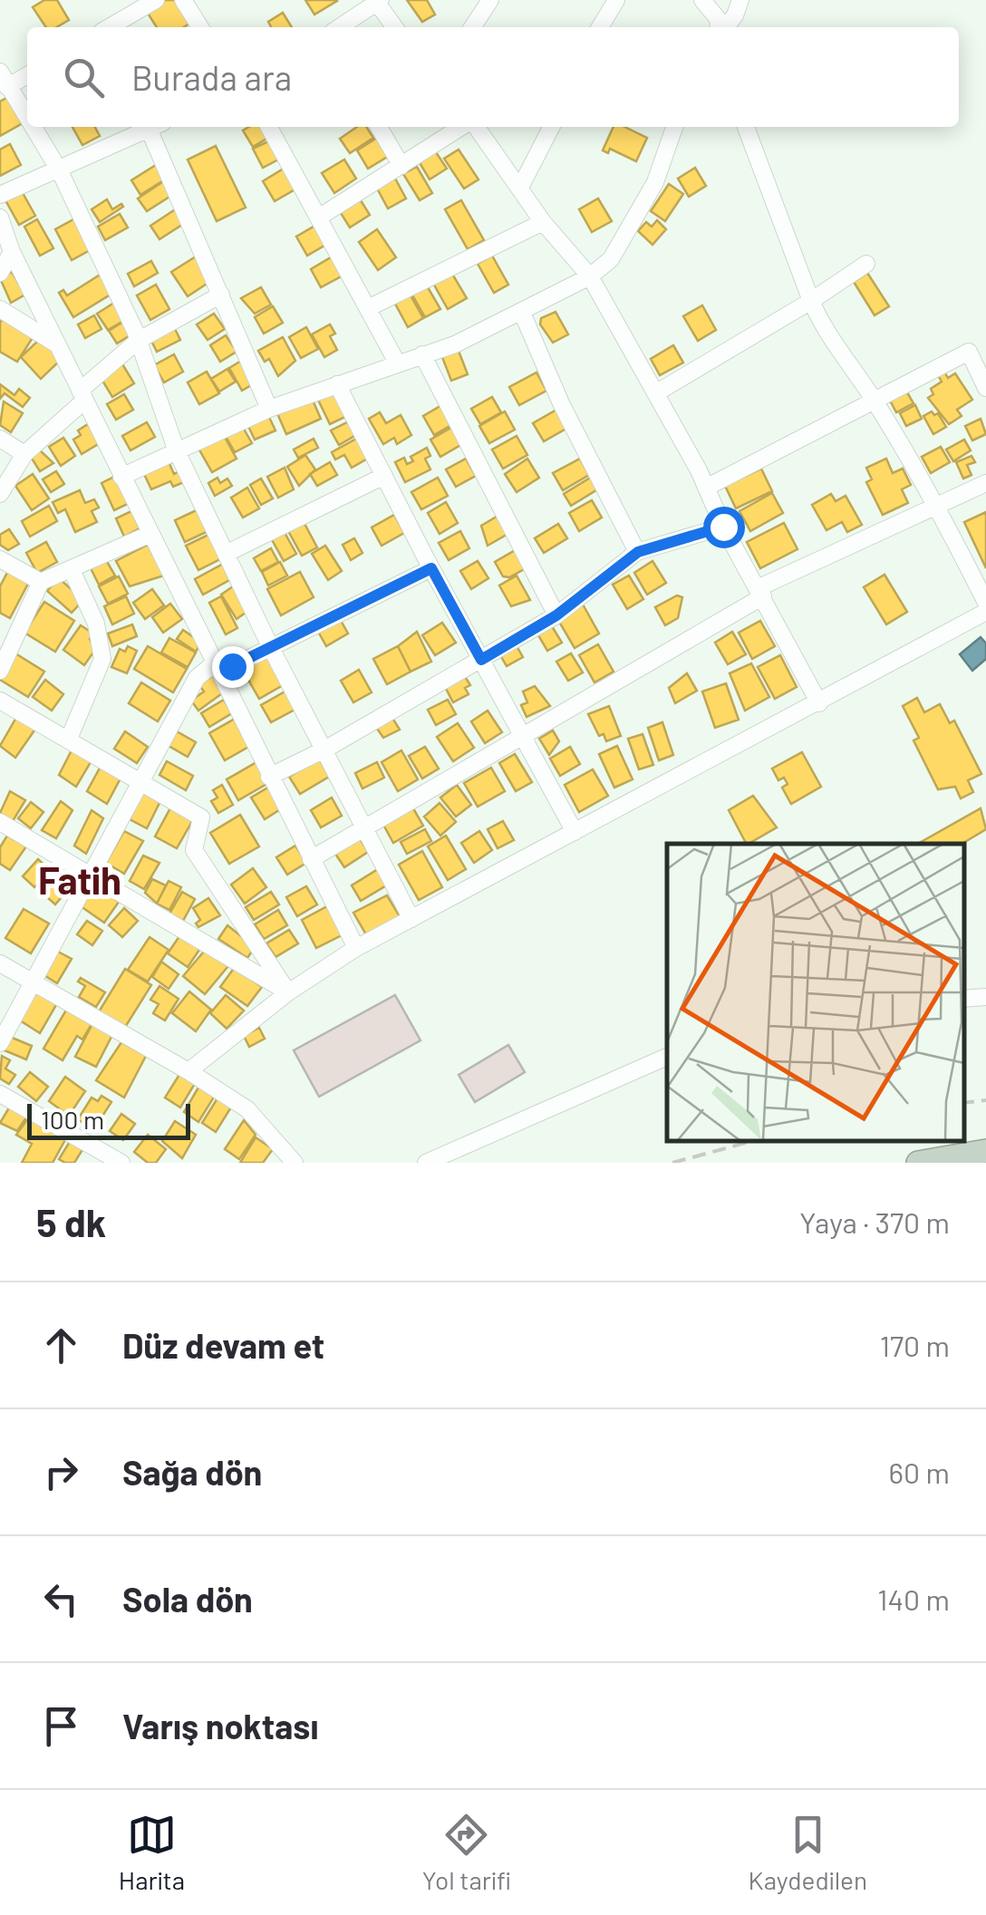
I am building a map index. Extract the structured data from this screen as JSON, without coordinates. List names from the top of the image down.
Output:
{
  "districts": ["Fatih"],
  "scale_bar": "100 m",
  "page": {
    "search": "Burada ara",
    "scale": "100 m",
    "heading": ["5 dk", "Yaya · 370 m"],
    "list": [
      ["Düz devam et", "170 m"],
      ["Sağa dön", "60 m"],
      ["Sola dön", "140 m"],
      "Varış noktası"
    ],
    "nav": ["Harita", "Yol tarifi", "Kaydedilen"]
  }
}
